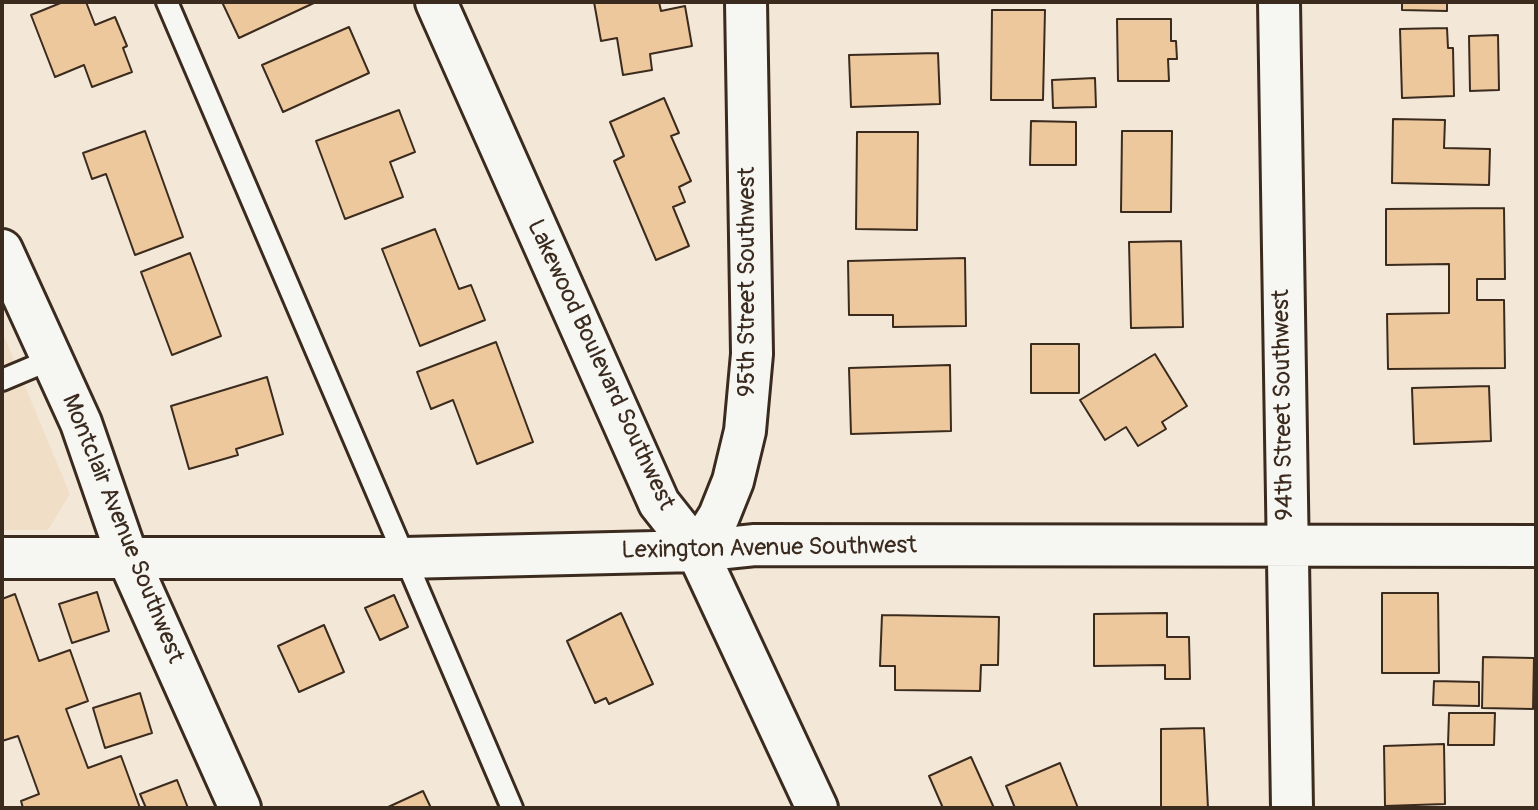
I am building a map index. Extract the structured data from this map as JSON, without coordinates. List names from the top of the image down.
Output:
{
  "streets": {
    "street": [
      "95th Street Southwest",
      "Lakewood Boulevard Southwest",
      "94th Street Southwest",
      "Montclair Avenue Southwest",
      "Lexington Avenue Southwest"
    ]
  },
  "crossings": [
    ["95th Street Southwest", "Lakewood Boulevard Southwest"],
    ["95th Street Southwest", "Lexington Avenue Southwest"],
    ["Lakewood Boulevard Southwest", "Lexington Avenue Southwest"],
    ["94th Street Southwest", "Lexington Avenue Southwest"],
    ["Montclair Avenue Southwest", "Lexington Avenue Southwest"]
  ]
}
